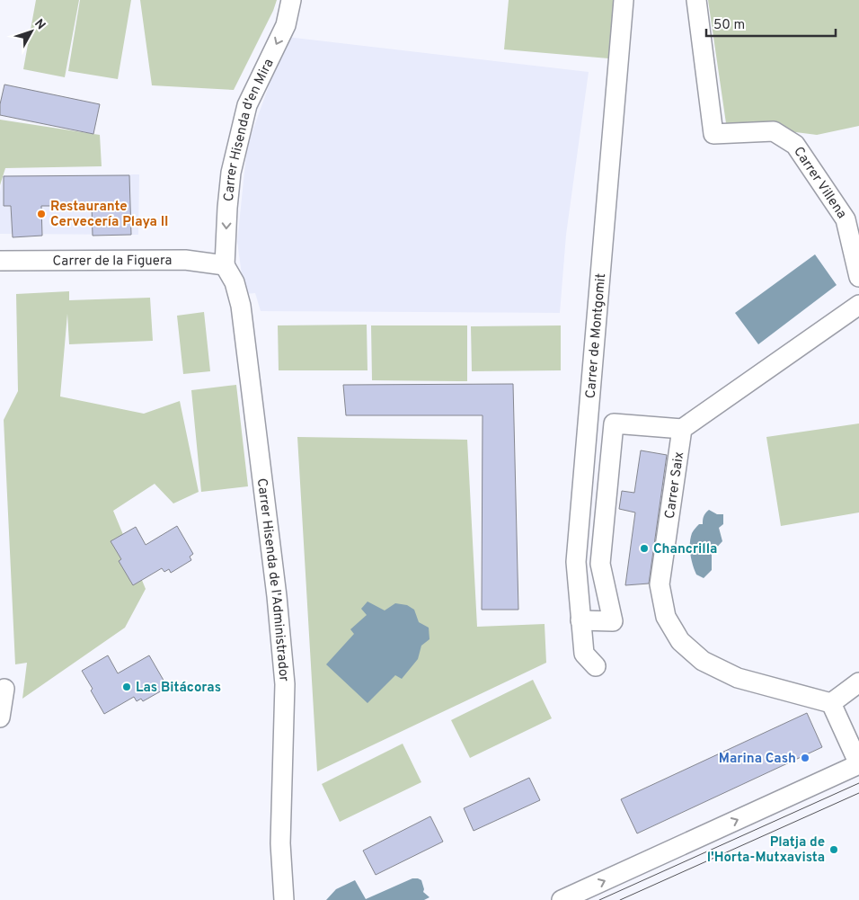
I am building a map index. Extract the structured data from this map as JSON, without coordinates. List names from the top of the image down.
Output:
{
  "streets": {
    "street": [
      "Carrer Hisenda d'en Mira",
      "Carrer Villena",
      "Carrer de la Figuera",
      "Carrer de Montgomit",
      "Carrer Saix",
      "Carrer Hisenda de l'Administrador"
    ]
  },
  "crossings": [
    ["Carrer Hisenda d'en Mira", "Carrer de la Figuera"],
    ["Carrer Hisenda d'en Mira", "Carrer Hisenda de l'Administrador"],
    ["Carrer de la Figuera", "Carrer Hisenda de l'Administrador"]
  ],
  "one_way": ["Carrer Hisenda d'en Mira"],
  "places": [
    "Restaurante Cervecería Playa II",
    "Chancrilla",
    "Las Bitácoras",
    "Marina Cash",
    "Platja de l'Horta-Mutxavista"
  ],
  "scale_bar": "50 m",
  "north": "top right"
}
